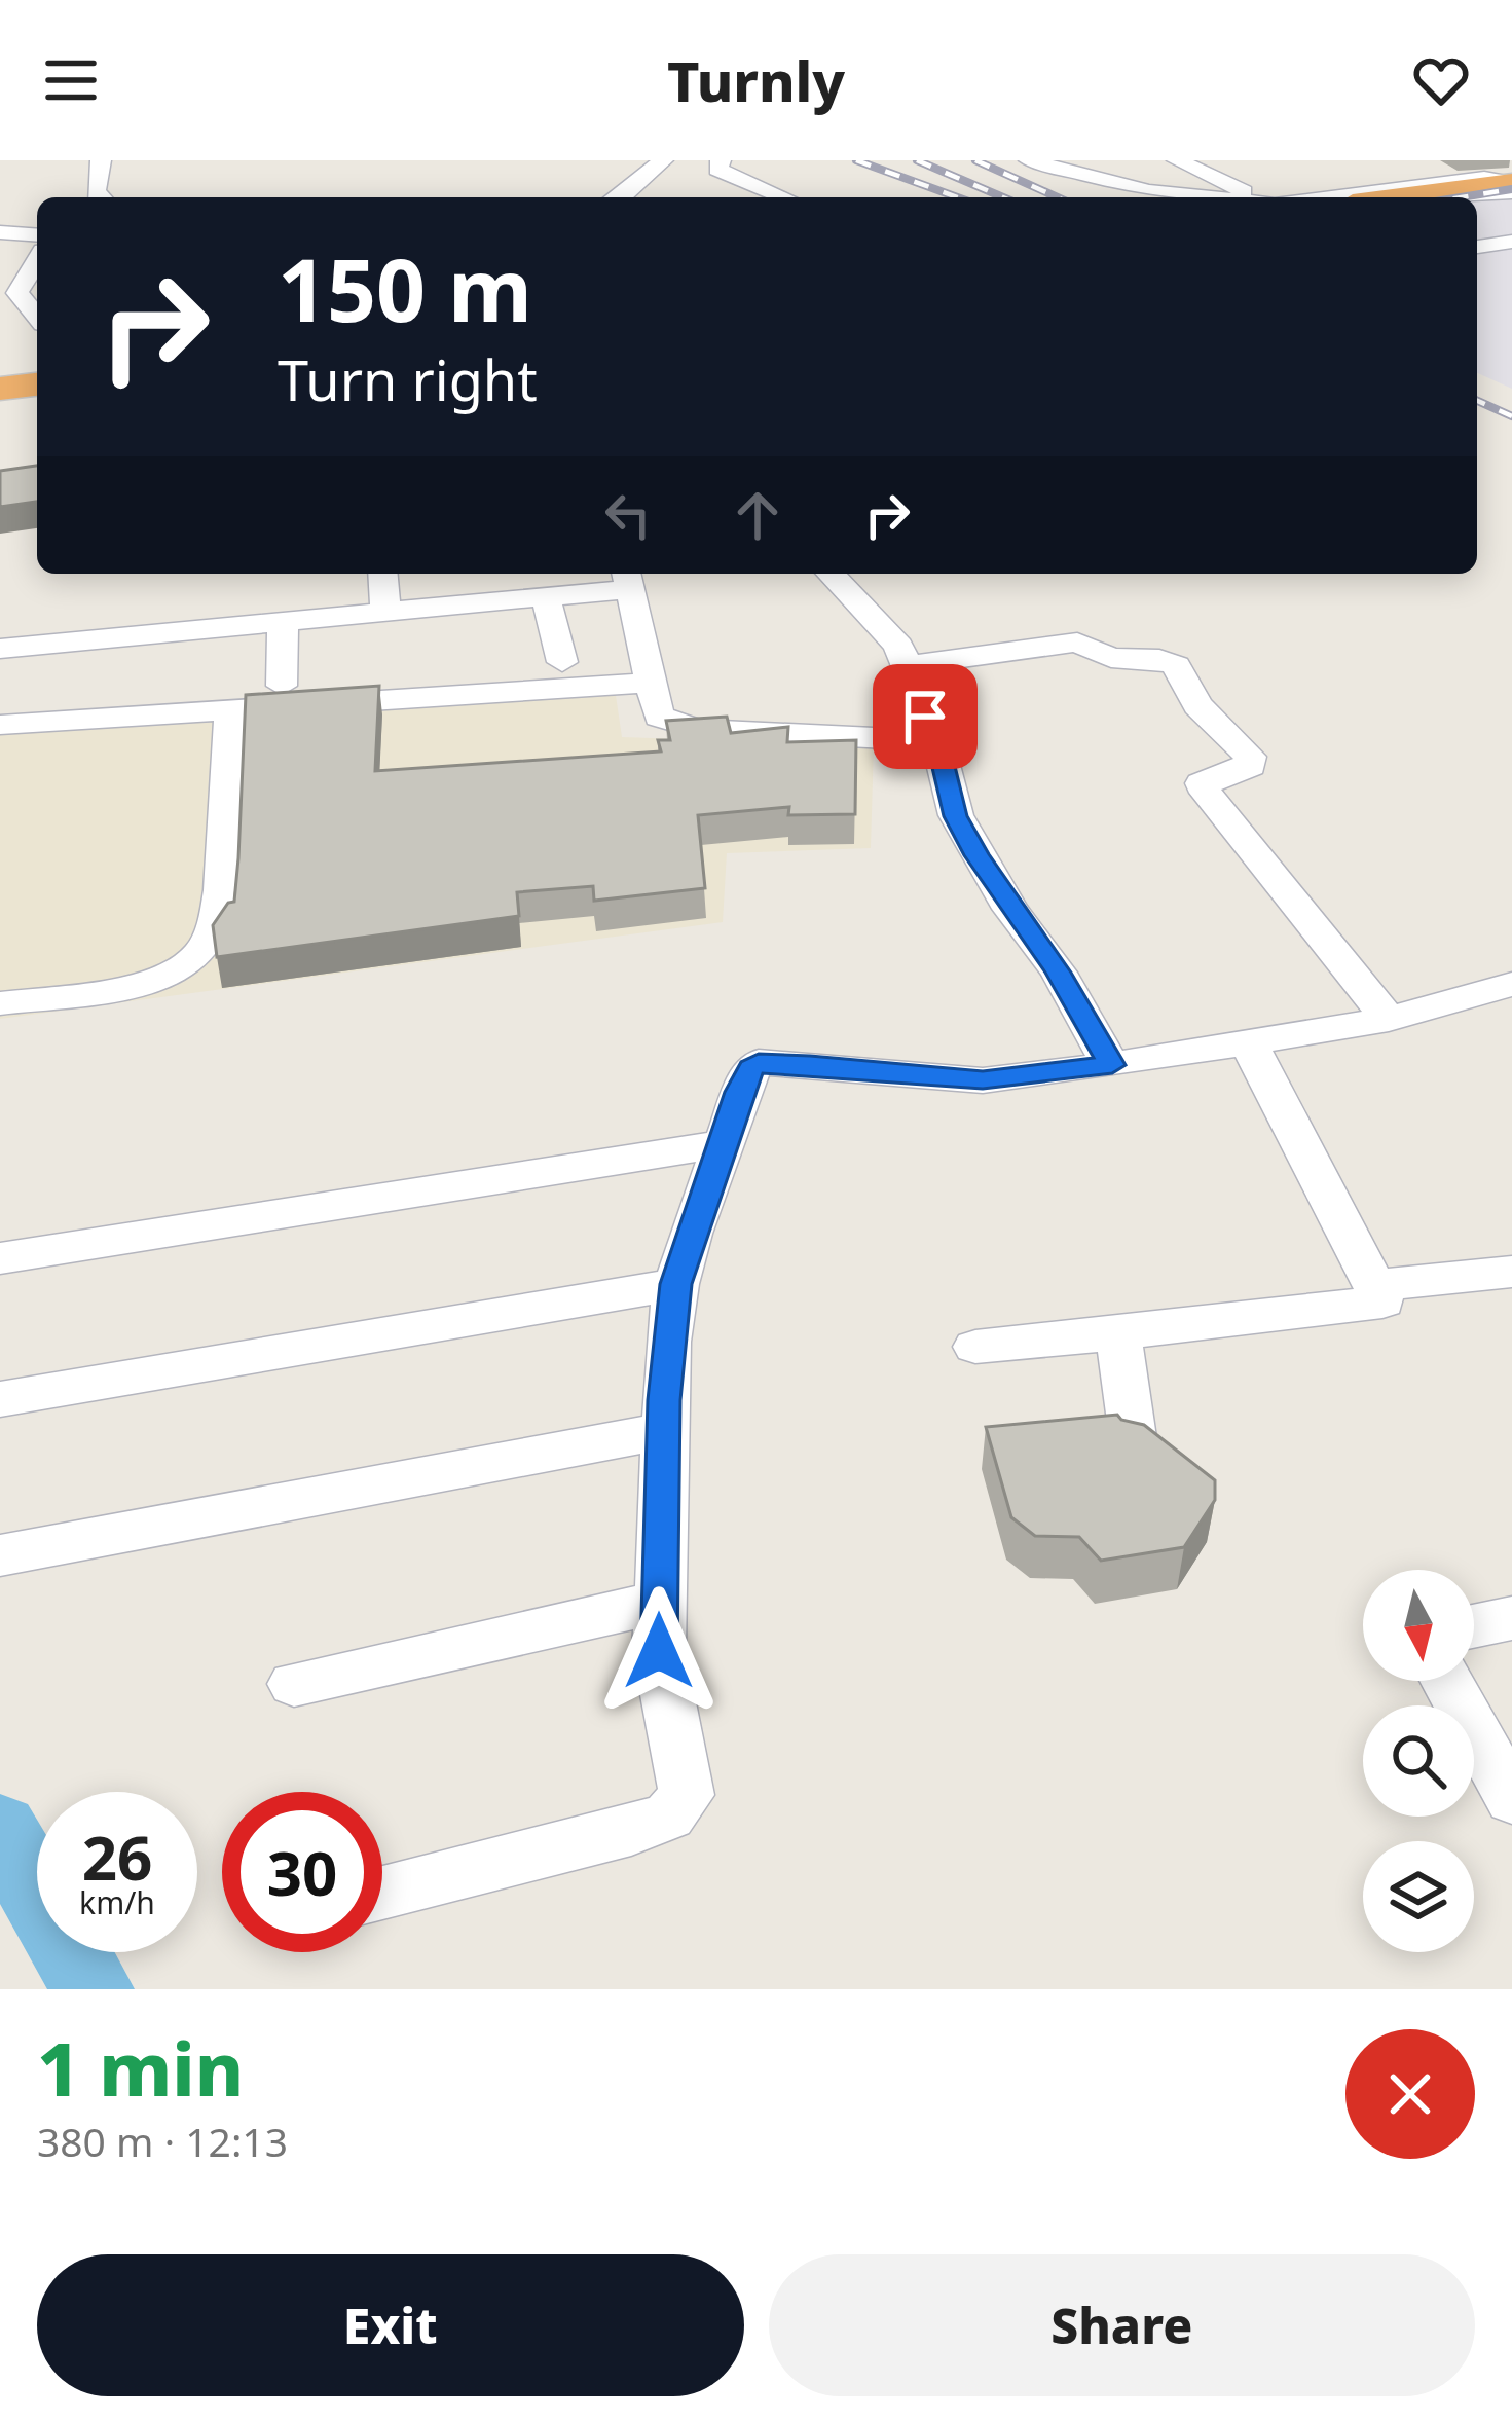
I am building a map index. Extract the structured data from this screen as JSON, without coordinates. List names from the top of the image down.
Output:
{
  "north": "bottom",
  "page": {
    "header": "Turnly",
    "turn": ["150 m", "Turn right"],
    "speed": "26 km/h",
    "limit": "30",
    "heading": ["1 min", "380 m · 12:13"],
    "buttons": ["Exit", "Share"]
  }
}
